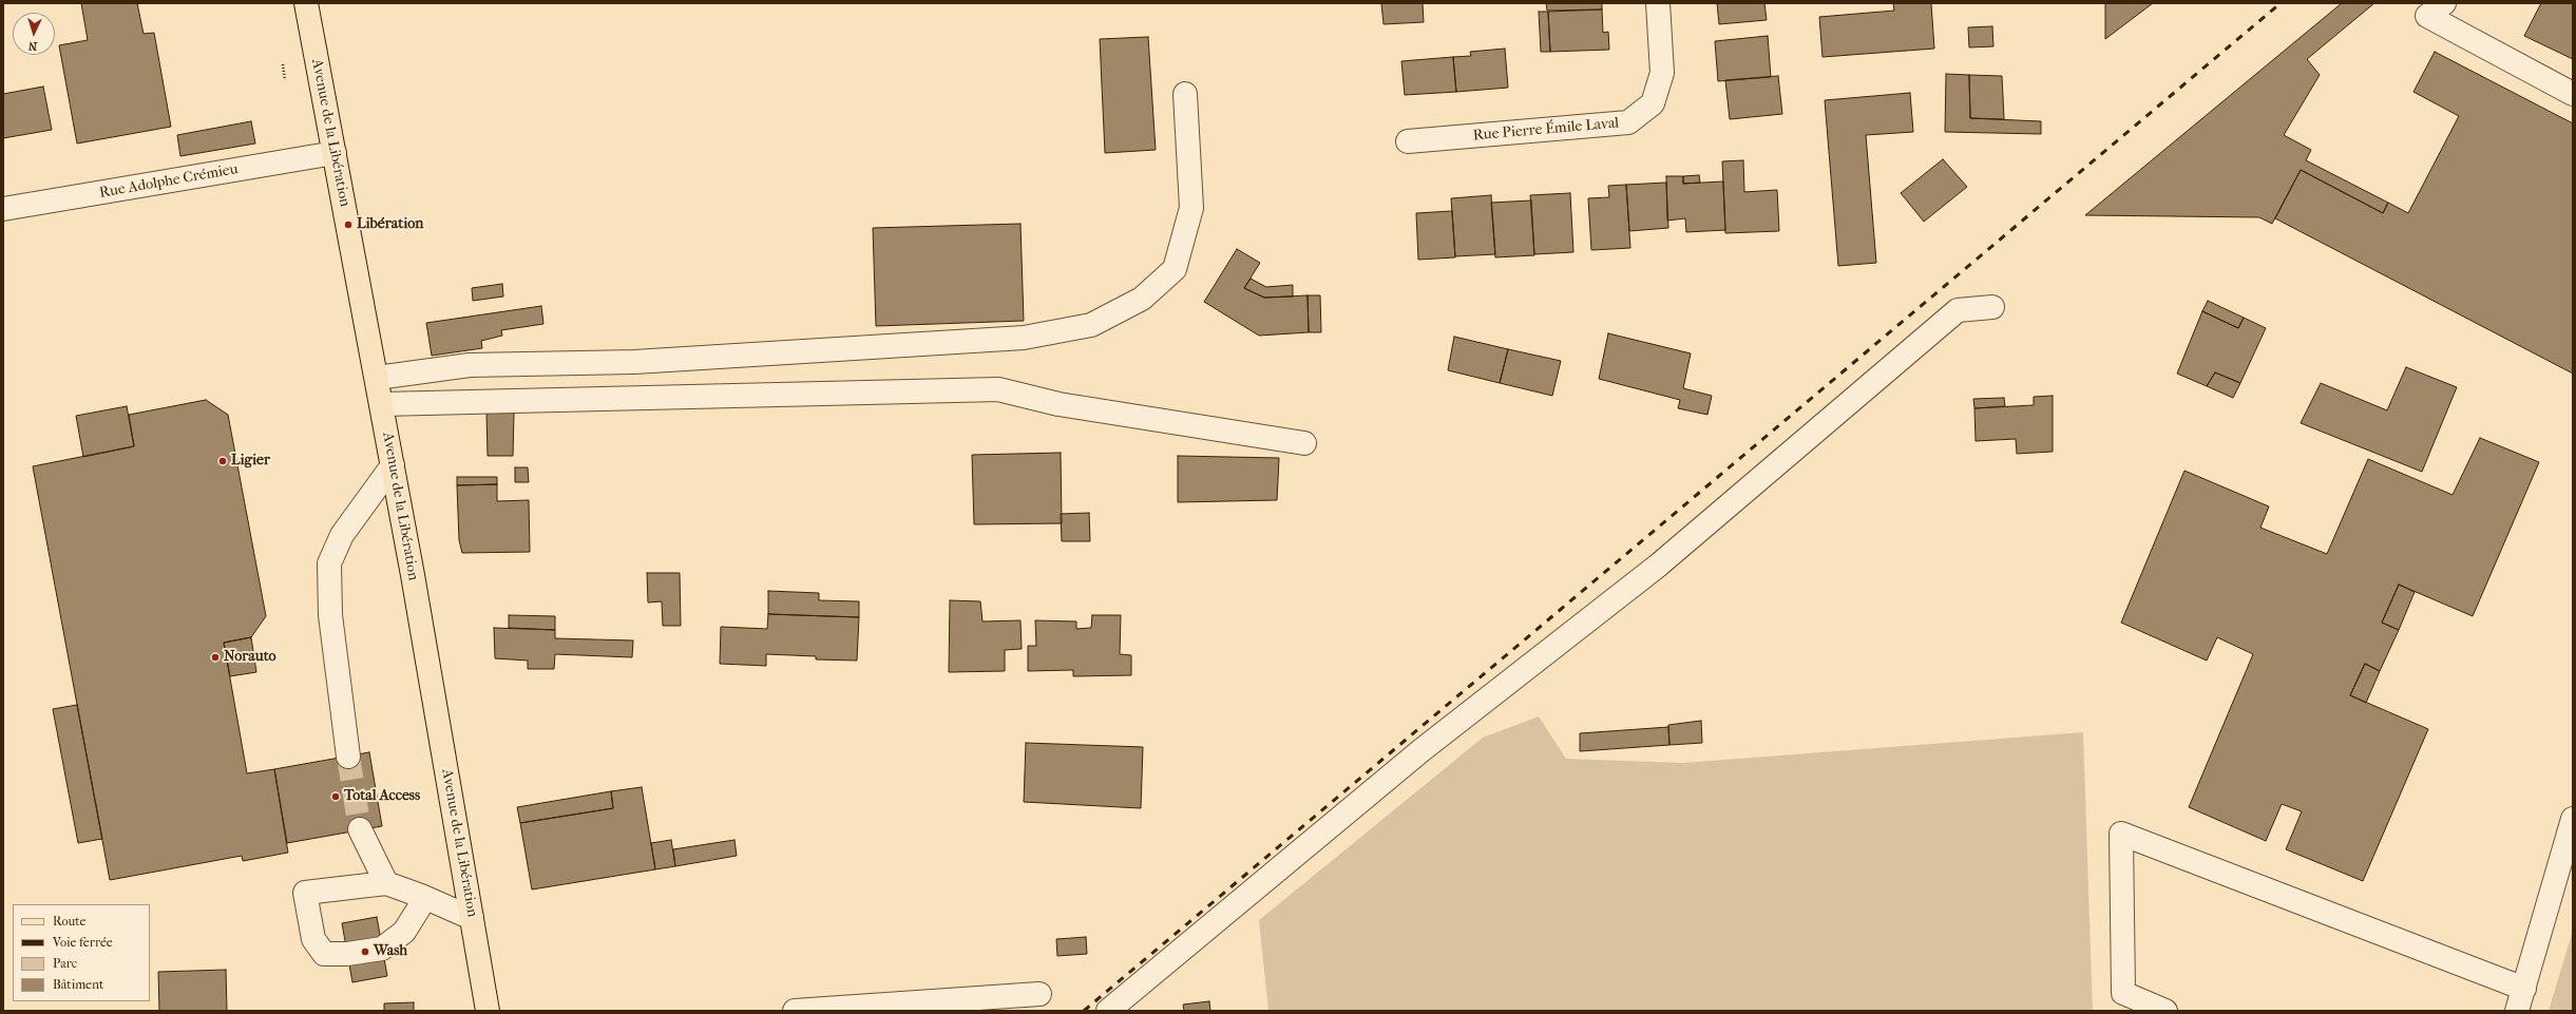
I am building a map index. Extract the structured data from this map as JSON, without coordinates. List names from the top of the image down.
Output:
{
  "streets": {
    "main road": ["Avenue de la Libération"],
    "street": ["Rue Pierre Émile Laval", "Rue Adolphe Crémieu"]
  },
  "crossings": [
    ["Avenue de la Libération", "Rue Adolphe Crémieu"]
  ],
  "places": [
    "Libération",
    "Ligier",
    "Norauto",
    "Total Access",
    "Wash"
  ],
  "legend": [
    "Route",
    "Voie ferrée",
    "Parc",
    "Bâtiment"
  ],
  "north": "bottom"
}
